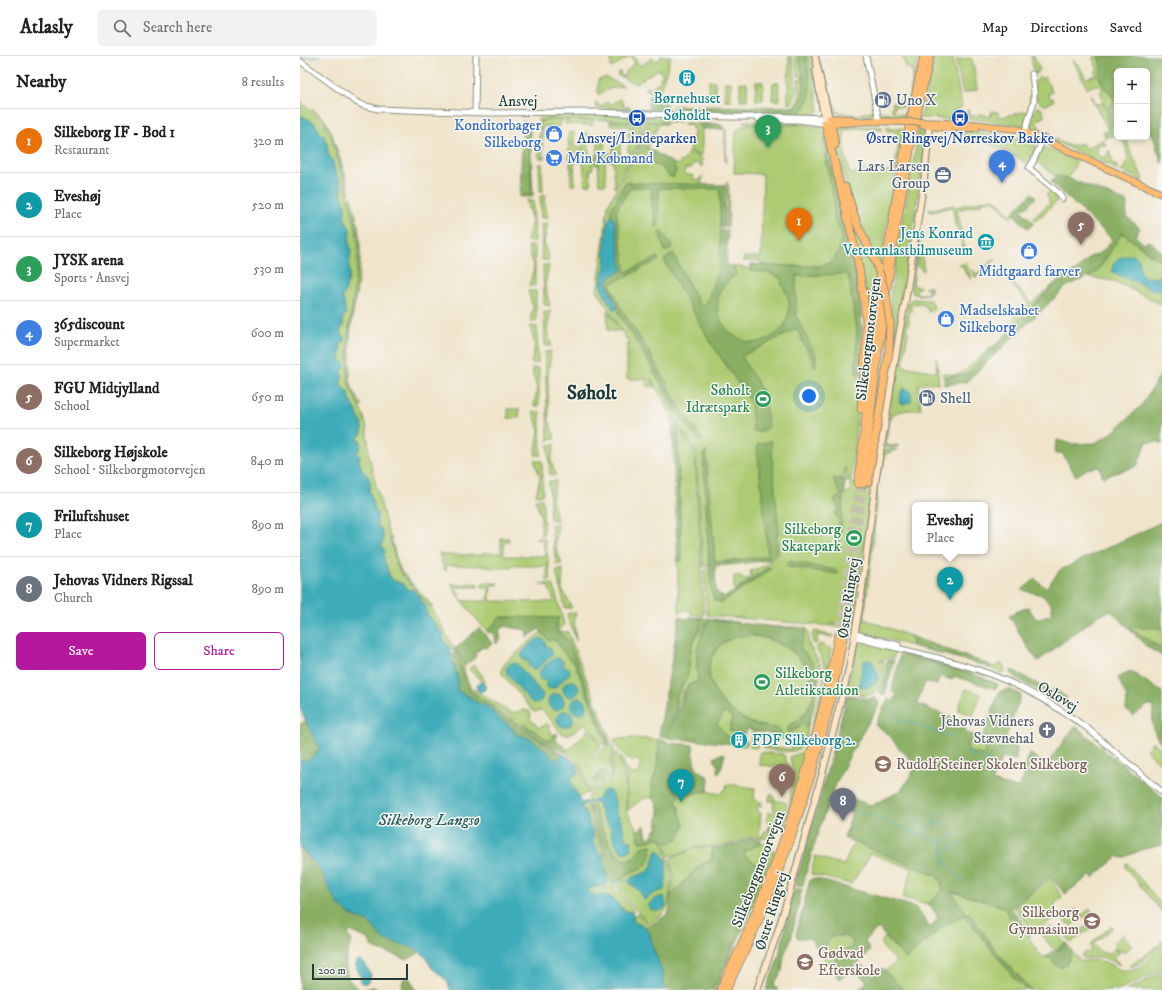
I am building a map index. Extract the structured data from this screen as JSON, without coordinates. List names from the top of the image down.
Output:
{
  "streets": {
    "highway": ["Silkeborgmotorvejen"],
    "main road": ["Østre Ringvej"],
    "street": ["Ansvej", "Oslovej"]
  },
  "crossings": [
    ["Østre Ringvej", "Oslovej"]
  ],
  "districts": ["Søholt"],
  "water": ["Silkeborg Langsø"],
  "places": {
    "building": ["Børnehuset Søholdt", "FDF Silkeborg 2."],
    "fuel station": ["Uno X", "Shell"],
    "bus stop": ["Ansvej/Lindeparken", "Østre Ringvej/Nørreskov Bakke"],
    "shop": ["Konditorbager Silkeborg", "Midtgaard farver", "Madselskabet Silkeborg"],
    "supermarket": ["Min Købmand"],
    "office": ["Lars Larsen Group"],
    "museum": ["Jens Konrad Veteranlastbilmuseum"],
    "sports": ["Søholt Idrætspark", "Silkeborg Skatepark", "Silkeborg Atletikstadion"],
    "church": ["Jehovas Vidners Stævnehal"],
    "school or university": ["Rudolf Steiner Skolen Silkeborg", "Silkeborg Gymnasium", "Gødvad Efterskole"]
  },
  "scale_bar": "200 m",
  "page": {
    "header": "Atlasly",
    "search": "Search here",
    "nav": ["Map", "Directions", "Saved"],
    "heading": ["Nearby", "8 results"],
    "map_buttons": ["+", "−"],
    "list": [
      {
        "mark": "1",
        "name": "Silkeborg IF - Bod 1",
        "note": "Restaurant",
        "value": "320 m"
      },
      {
        "mark": "2",
        "name": "Eveshøj",
        "note": "Place",
        "value": "520 m"
      },
      {
        "mark": "3",
        "name": "JYSK arena",
        "note": "Sports · Ansvej",
        "value": "530 m"
      },
      {
        "mark": "4",
        "name": "365discount",
        "note": "Supermarket",
        "value": "600 m"
      },
      {
        "mark": "5",
        "name": "FGU Midtjylland",
        "note": "School",
        "value": "650 m"
      },
      {
        "mark": "6",
        "name": "Silkeborg Højskole",
        "note": "School · Silkeborgmotorvejen",
        "value": "840 m"
      },
      {
        "mark": "7",
        "name": "Friluftshuset",
        "note": "Place",
        "value": "890 m"
      },
      {
        "mark": "8",
        "name": "Jehovas Vidners Rigssal",
        "note": "Church",
        "value": "890 m"
      }
    ],
    "pins": [
      "3",
      "4",
      "1",
      "5",
      "2",
      "6",
      "7",
      "8"
    ],
    "popup": ["Eveshøj", "Place"],
    "buttons": ["Save", "Share"],
    "scale": "200 m"
  }
}
